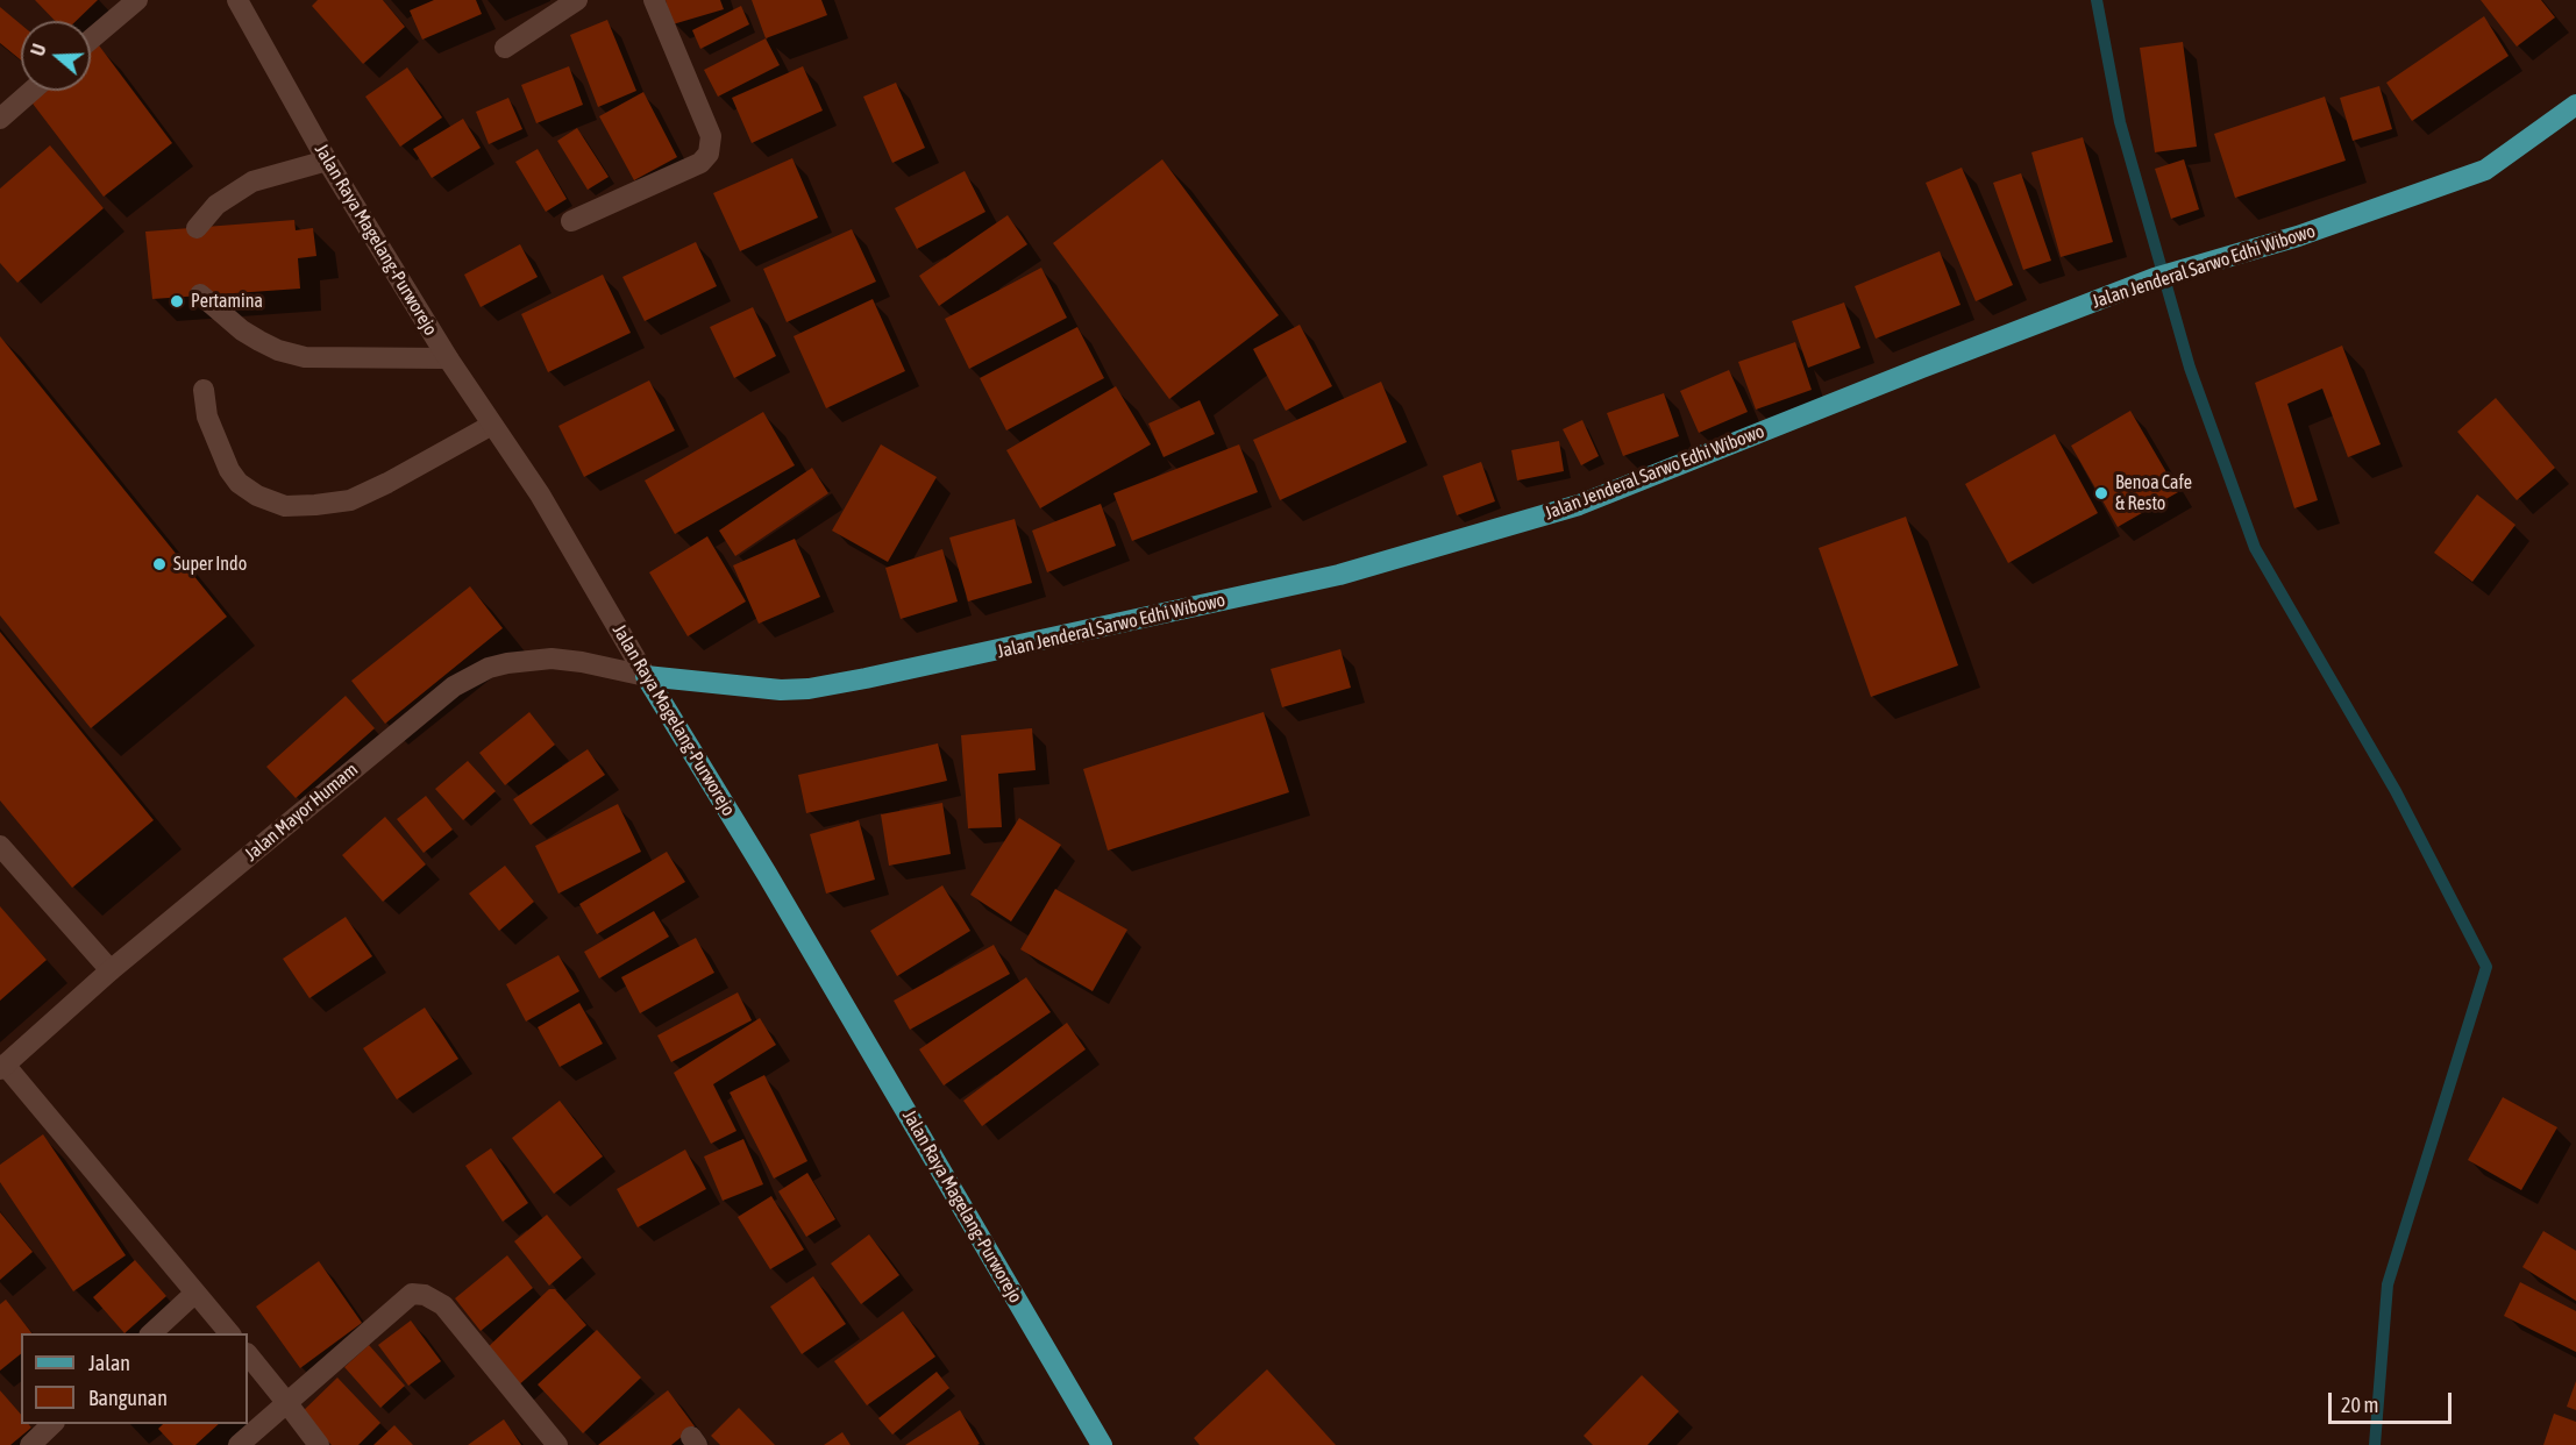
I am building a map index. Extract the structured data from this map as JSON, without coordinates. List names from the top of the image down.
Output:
{
  "streets": {
    "main road": ["Jalan Raya Magelang-Purworejo", "Jalan Jenderal Sarwo Edhi Wibowo"],
    "street": ["Jalan Mayor Humam"]
  },
  "crossings": [
    ["Jalan Raya Magelang-Purworejo", "Jalan Jenderal Sarwo Edhi Wibowo"],
    ["Jalan Raya Magelang-Purworejo", "Jalan Mayor Humam"],
    ["Jalan Jenderal Sarwo Edhi Wibowo", "Jalan Mayor Humam"]
  ],
  "places": ["Pertamina", "Benoa Cafe & Resto", "Super Indo"],
  "legend": ["Jalan", "Bangunan"],
  "scale_bar": "20 m",
  "north": "left"
}
